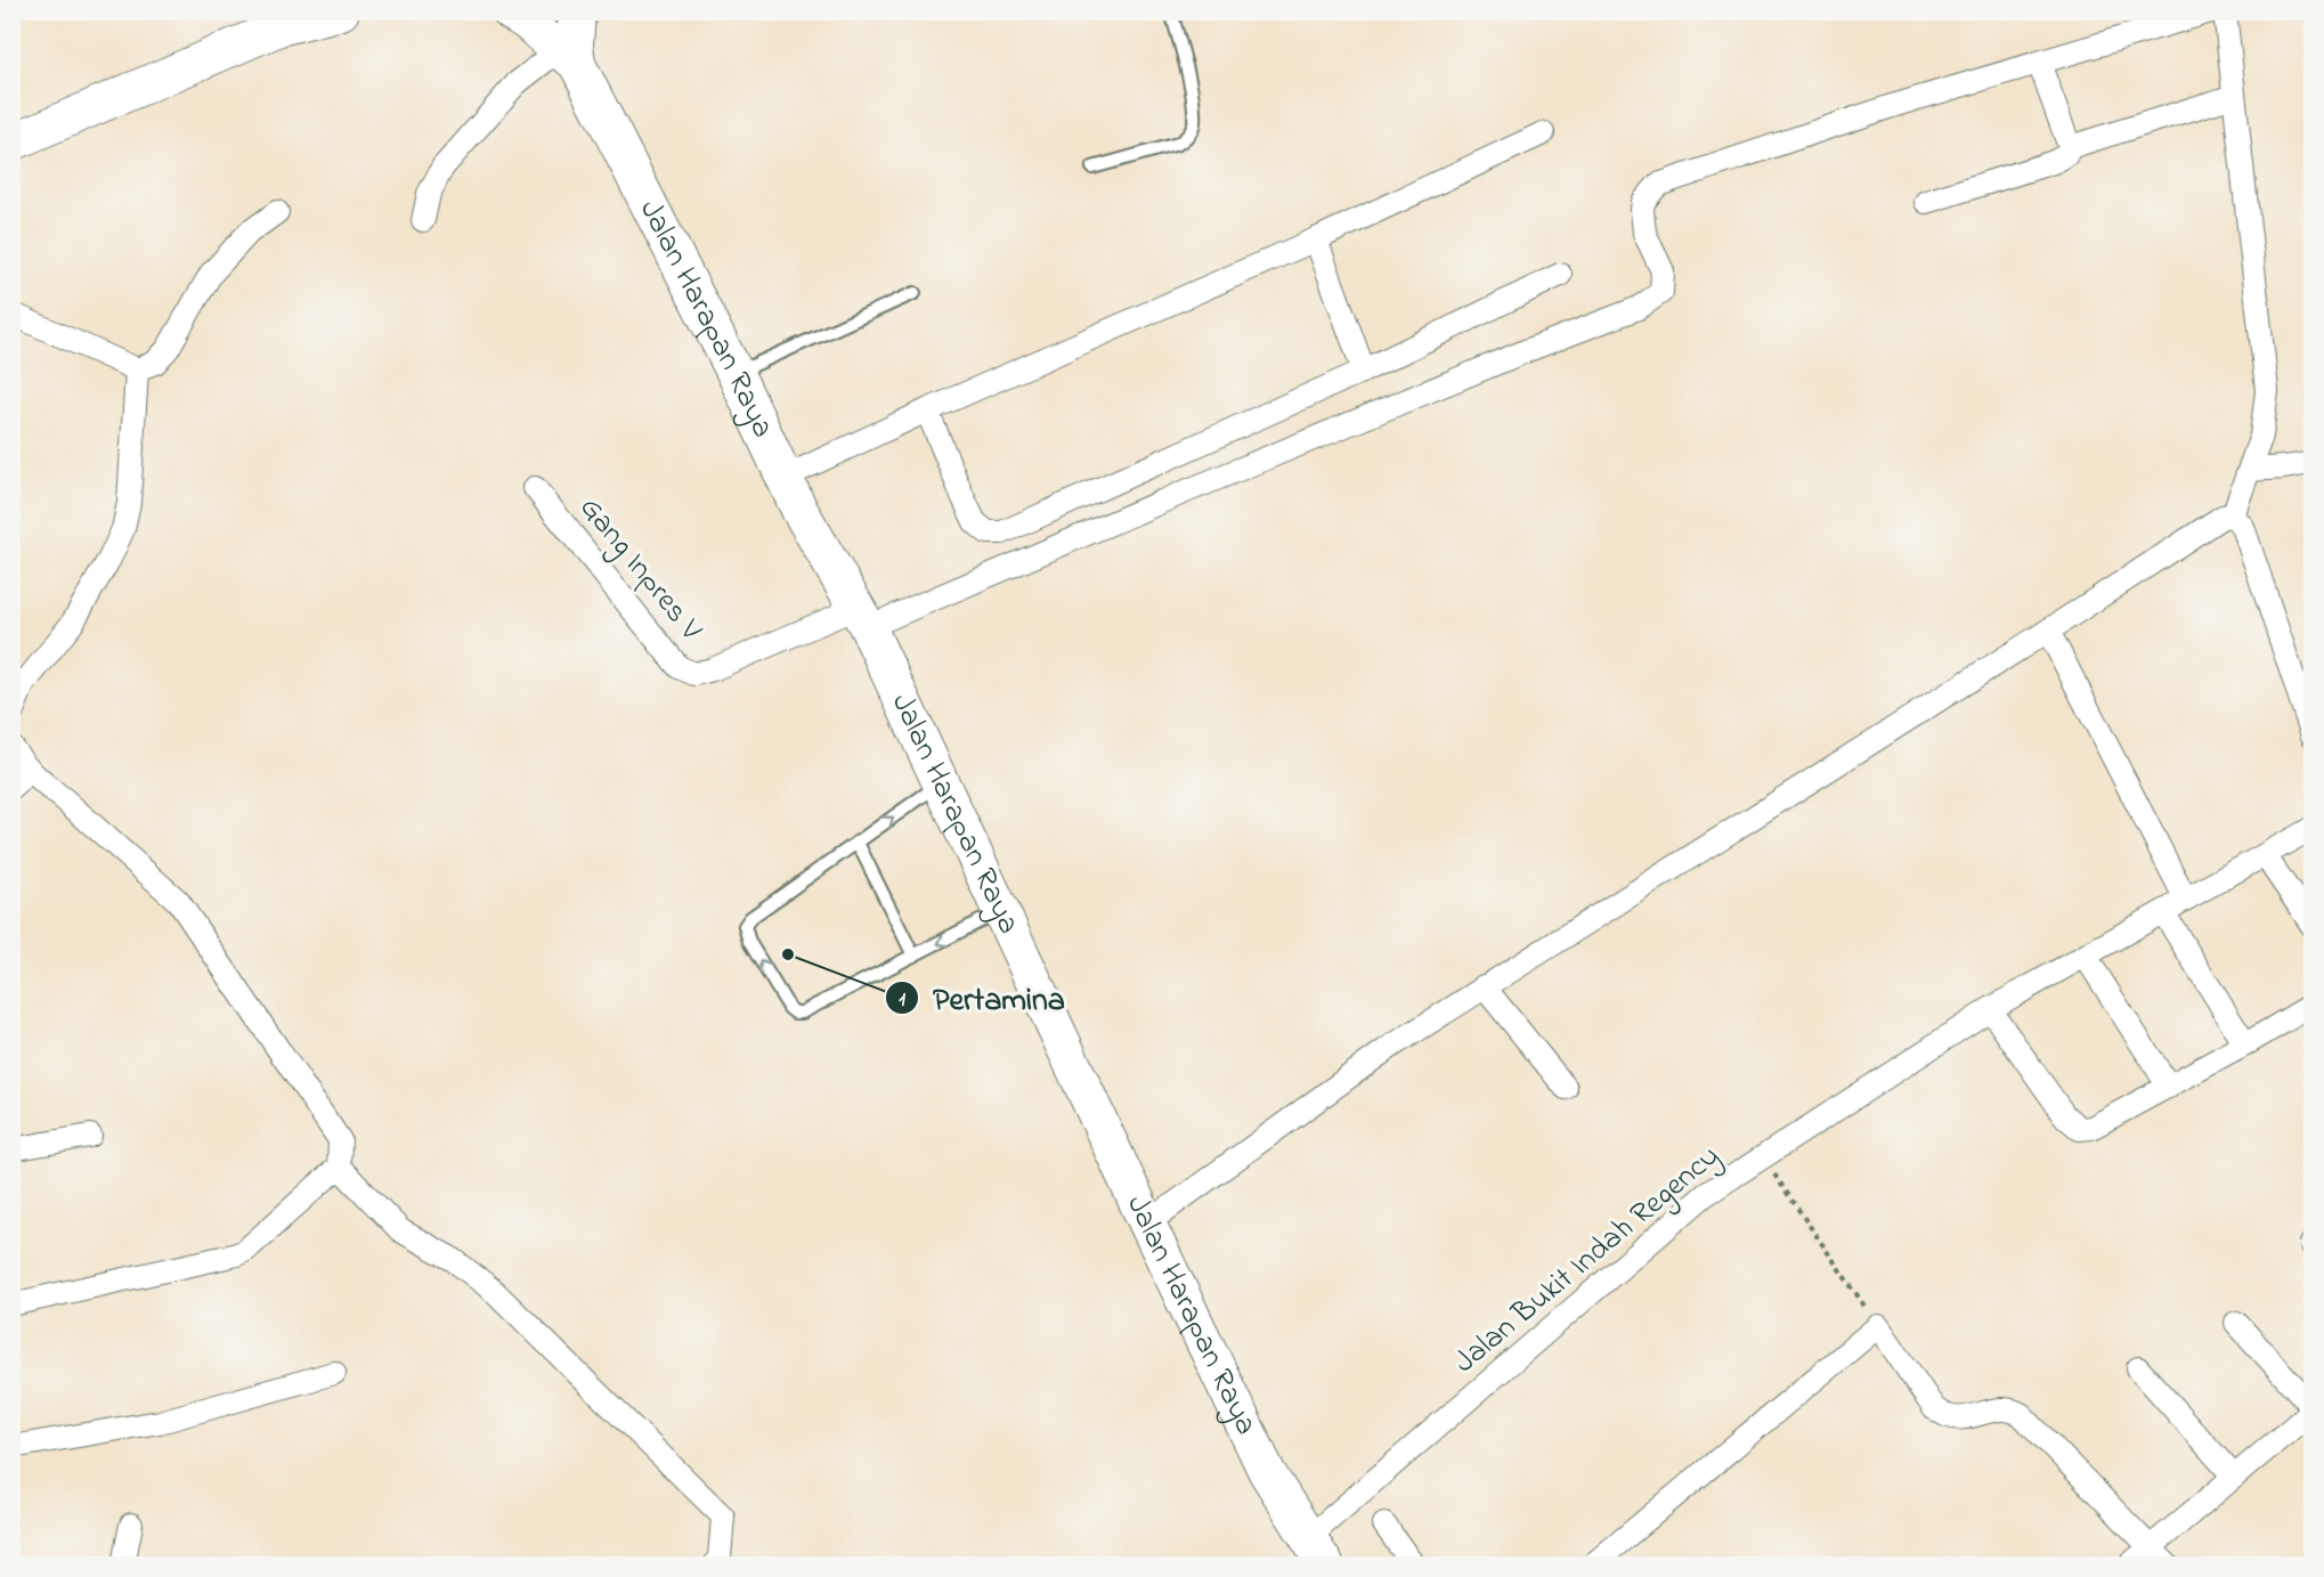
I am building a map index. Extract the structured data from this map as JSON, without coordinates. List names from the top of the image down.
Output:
{
  "streets": {
    "main road": ["Jalan Harapan Raya"],
    "street": ["Gang Inpres V", "Jalan Bukit Indah Regency"]
  },
  "crossings": [
    ["Jalan Harapan Raya", "Gang Inpres V"],
    ["Jalan Harapan Raya", "Jalan Bukit Indah Regency"]
  ],
  "places": ["Pertamina"]
}
